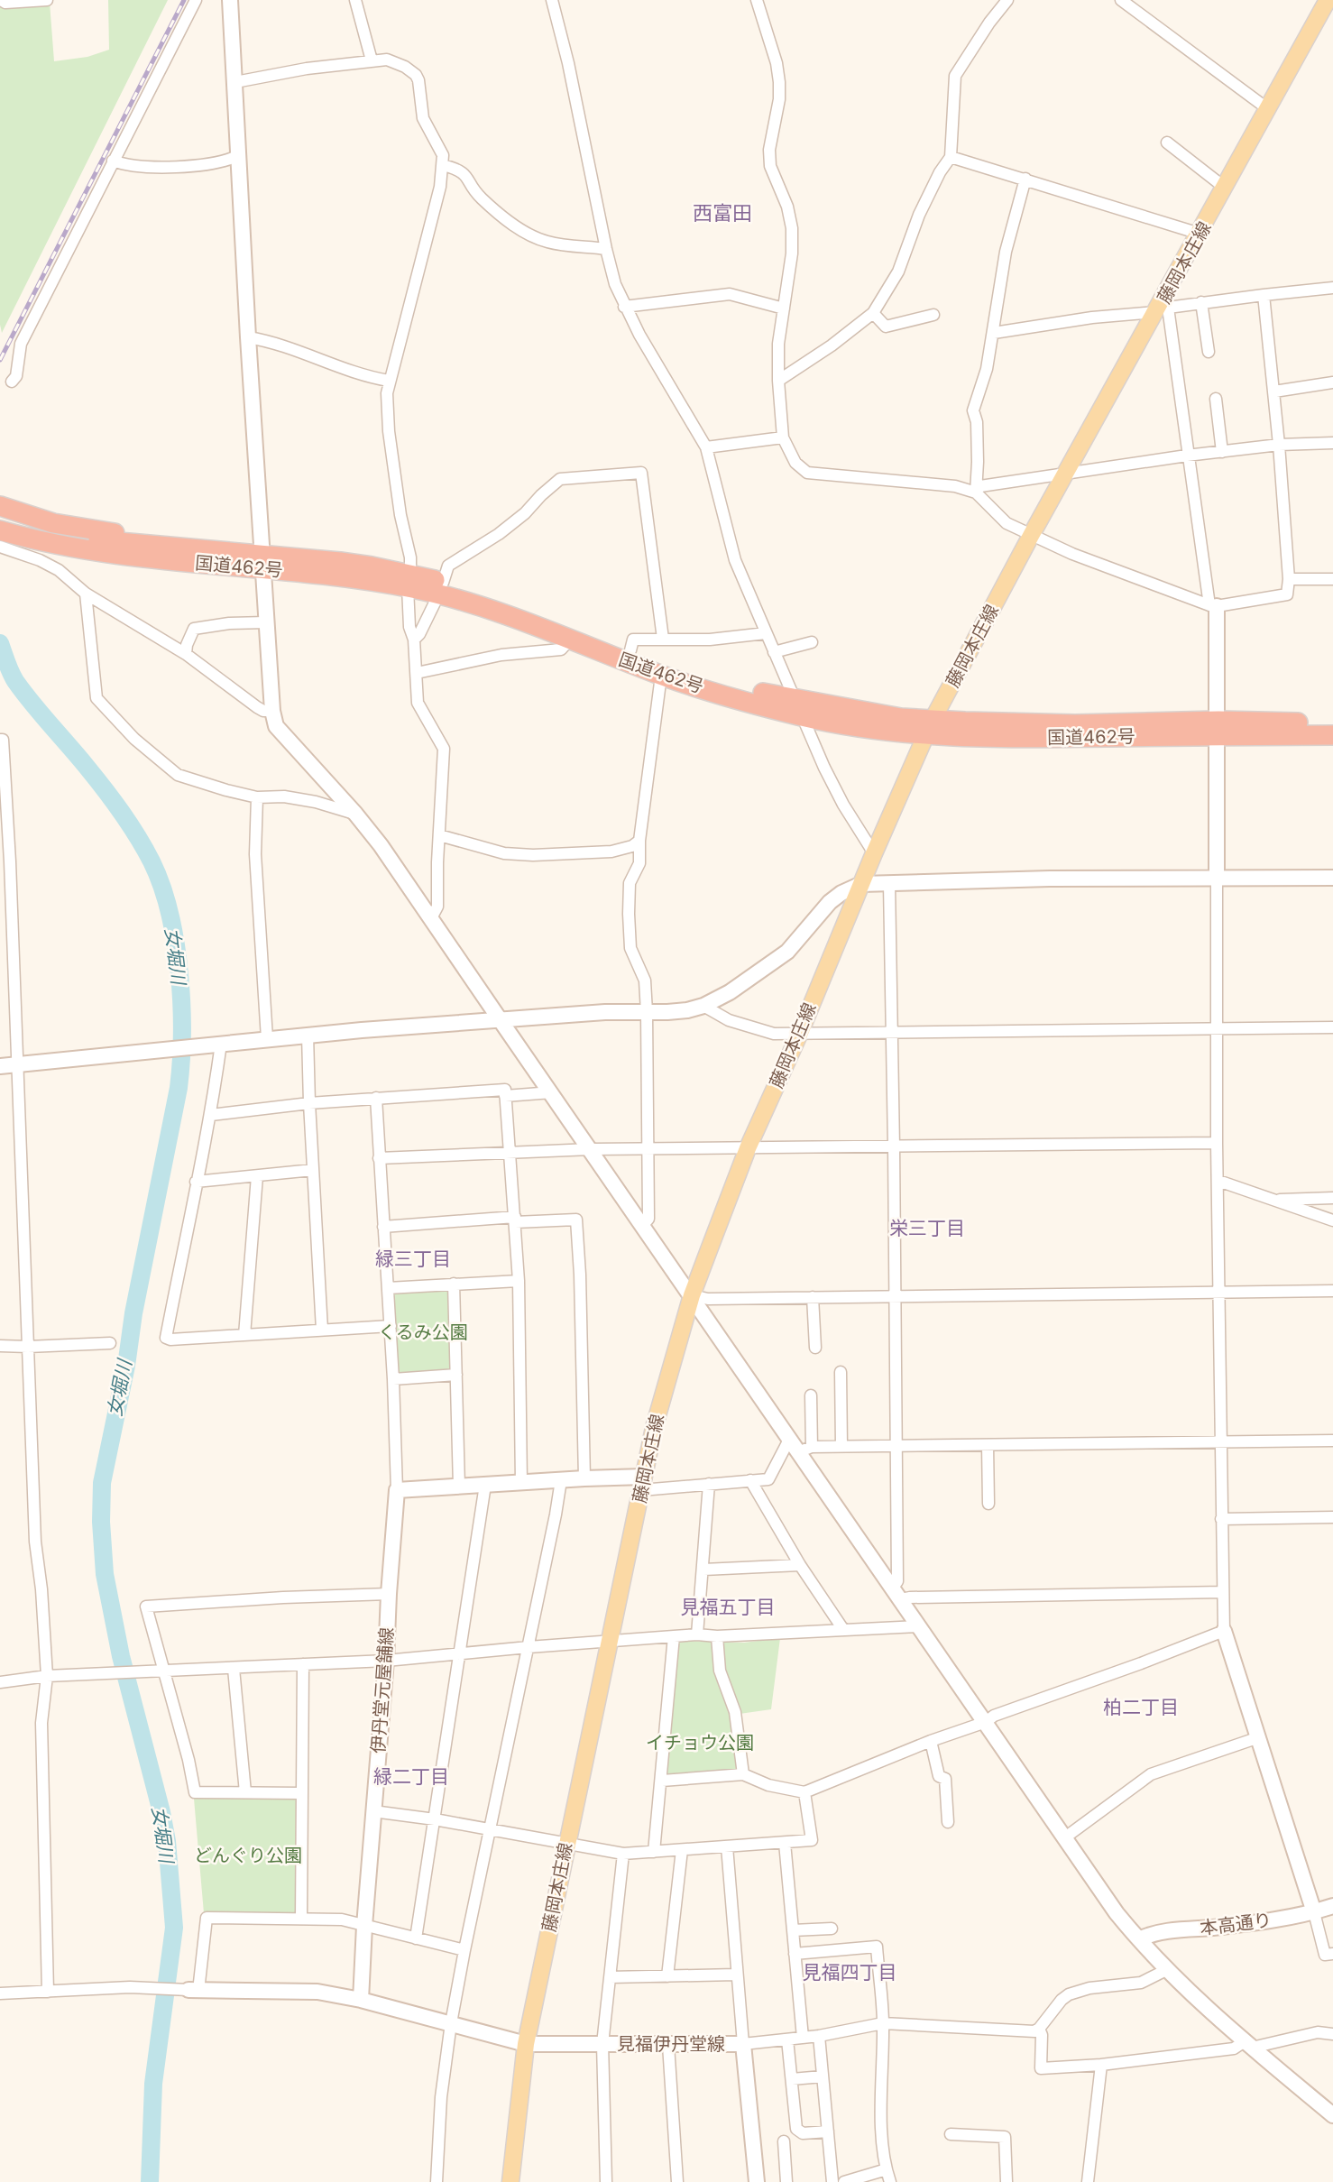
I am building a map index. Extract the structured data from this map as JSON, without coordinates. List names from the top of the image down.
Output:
{
  "streets": {
    "highway": ["国道462号"],
    "main road": ["藤岡本庄線"],
    "street": ["伊丹堂元屋舗線", "本高通り", "見福伊丹堂線"]
  },
  "crossings": [
    ["藤岡本庄線", "国道462号"],
    ["藤岡本庄線", "見福伊丹堂線"]
  ],
  "districts": [
    "西富田",
    "栄三丁目",
    "緑三丁目",
    "見福五丁目",
    "柏二丁目",
    "緑二丁目",
    "見福四丁目"
  ],
  "water": ["女堀川"],
  "parks": ["くるみ公園", "イチョウ公園", "どんぐり公園"]
}
